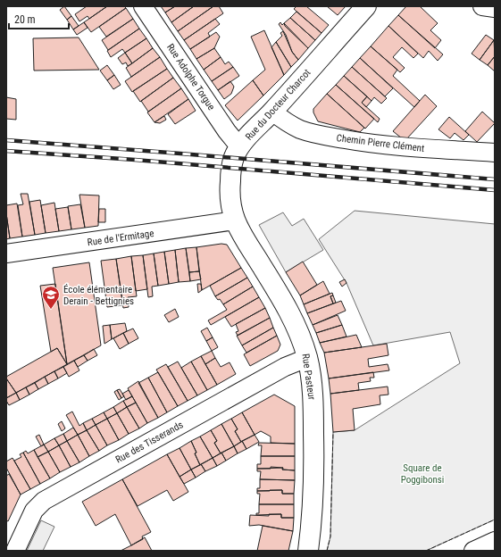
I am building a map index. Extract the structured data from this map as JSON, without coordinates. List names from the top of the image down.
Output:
{
  "streets": {
    "street": [
      "Rue Adolphe Torgue",
      "Rue du Docteur Charcot",
      "Chemin Pierre Clément",
      "Rue de l'Ermitage",
      "Rue Pasteur",
      "Rue des Tisserands"
    ]
  },
  "crossings": [
    ["Rue Adolphe Torgue", "Rue du Docteur Charcot"],
    ["Rue du Docteur Charcot", "Chemin Pierre Clément"],
    ["Rue du Docteur Charcot", "Rue de l'Ermitage"],
    ["Rue du Docteur Charcot", "Rue Pasteur"],
    ["Rue de l'Ermitage", "Rue Pasteur"],
    ["Rue Pasteur", "Rue des Tisserands"]
  ],
  "parks": ["Square de Poggibonsi"],
  "places": {
    "school or university": ["École élémentaire Derain - Bettignies"]
  },
  "scale_bar": "20 m"
}
